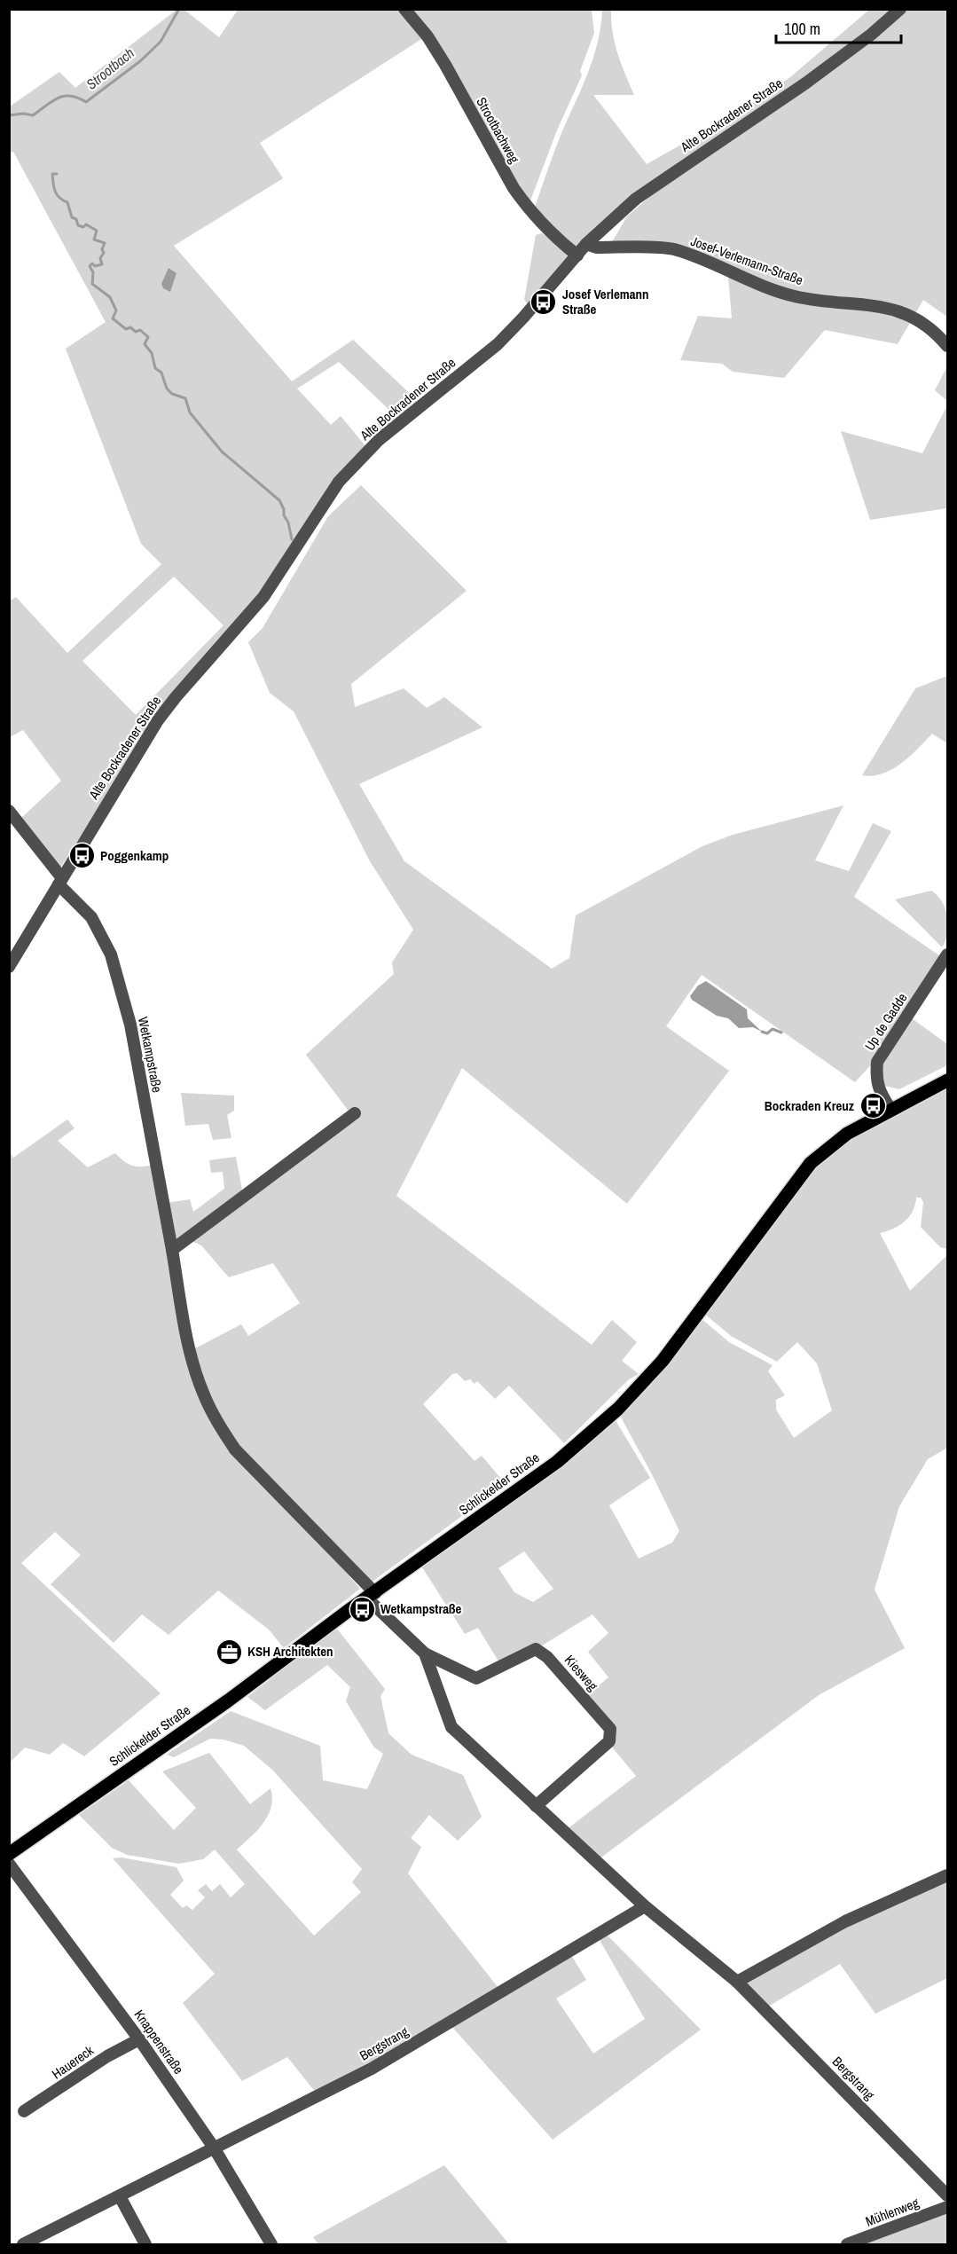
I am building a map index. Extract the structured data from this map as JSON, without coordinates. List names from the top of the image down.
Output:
{
  "streets": {
    "main road": ["Schlickelder Straße"],
    "street": [
      "Alte Bockradener Straße",
      "Strootbachweg",
      "Josef-Verlemann-Straße",
      "Up de Gadde",
      "Wetkampstraße",
      "Kiesweg",
      "Knappenstraße",
      "Bergstrang",
      "Hauereck",
      "Mühlenweg"
    ]
  },
  "crossings": [
    ["Alte Bockradener Straße", "Strootbachweg"],
    ["Alte Bockradener Straße", "Josef-Verlemann-Straße"],
    ["Alte Bockradener Straße", "Wetkampstraße"],
    ["Up de Gadde", "Schlickelder Straße"],
    ["Wetkampstraße", "Schlickelder Straße"],
    ["Wetkampstraße", "Kiesweg"],
    ["Schlickelder Straße", "Kiesweg"],
    ["Kiesweg", "Bergstrang"],
    ["Knappenstraße", "Bergstrang"],
    ["Knappenstraße", "Hauereck"]
  ],
  "water": ["Strootbach"],
  "places": {
    "bus stop": [
      "Josef Verlemann Straße",
      "Poggenkamp",
      "Bockraden Kreuz",
      "Wetkampstraße"
    ],
    "office": ["KSH Architekten"]
  },
  "scale_bar": "100 m"
}
